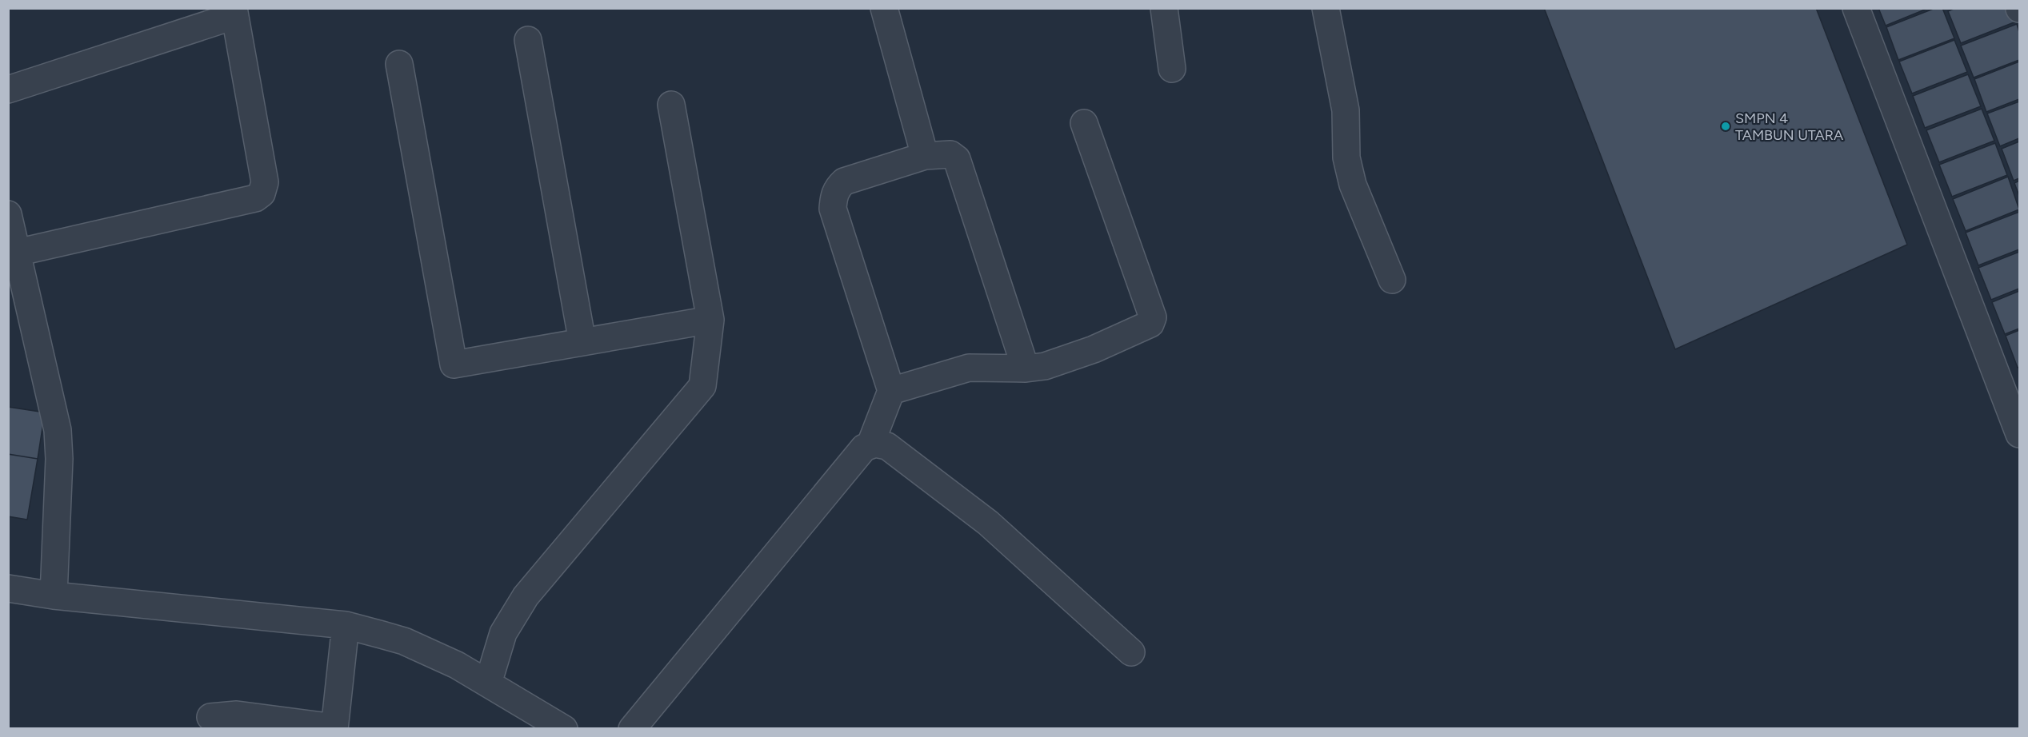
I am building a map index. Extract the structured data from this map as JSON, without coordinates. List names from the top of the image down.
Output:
{
  "places": ["SMPN 4 TAMBUN UTARA"]
}
